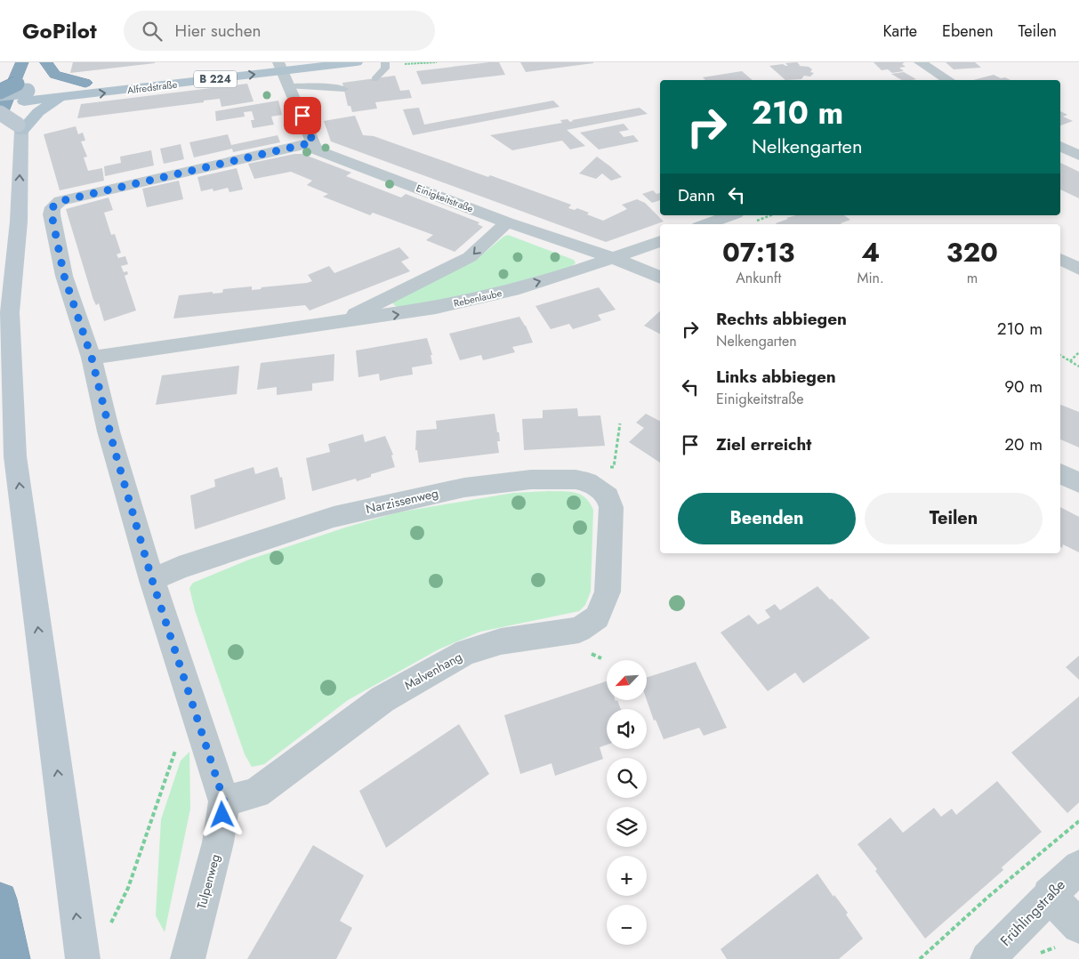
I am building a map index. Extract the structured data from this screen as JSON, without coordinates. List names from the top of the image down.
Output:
{
  "streets": {
    "main road": ["B 224", "Alfredstraße"],
    "street": [
      "Einigkeitstraße",
      "Rebenlaube",
      "Narzissenweg",
      "Malvenhang",
      "Tulpenweg",
      "Frühlingstraße"
    ]
  },
  "crossings": [
    ["Einigkeitstraße", "Rebenlaube"],
    ["Einigkeitstraße", "Tulpenweg"],
    ["Rebenlaube", "Tulpenweg"],
    ["Narzissenweg", "Malvenhang"],
    ["Narzissenweg", "Tulpenweg"],
    ["Malvenhang", "Tulpenweg"]
  ],
  "north": "bottom left",
  "page": {
    "header": "GoPilot",
    "search": "Hier suchen",
    "nav": ["Karte", "Ebenen", "Teilen"],
    "turn": ["210 m", "Nelkengarten"],
    "then": "Dann",
    "eta": [
      "07:13",
      "Ankunft",
      "4",
      "Min.",
      "320",
      "m"
    ],
    "list": [
      {
        "name": "Rechts abbiegen",
        "note": "Nelkengarten",
        "value": "210 m"
      },
      {
        "name": "Links abbiegen",
        "note": "Einigkeitstraße",
        "value": "90 m"
      },
      {
        "name": "Ziel erreicht",
        "value": "20 m"
      }
    ],
    "buttons": ["Beenden", "Teilen"],
    "map_buttons": ["+", "−"]
  }
}
